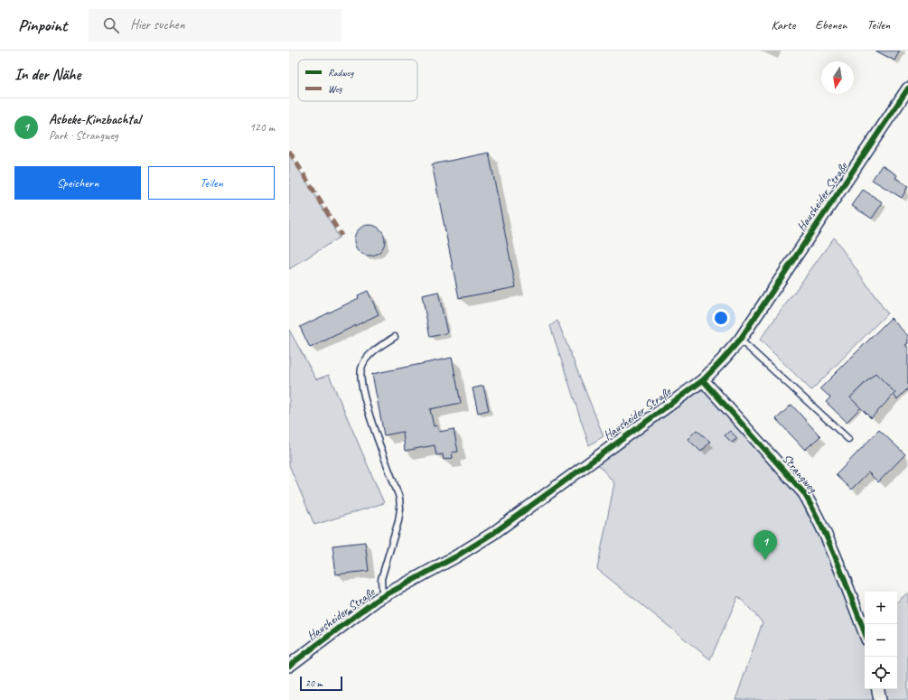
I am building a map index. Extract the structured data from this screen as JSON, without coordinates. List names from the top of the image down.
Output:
{
  "streets": {
    "street": ["Hausheider Straße", "Strangweg"]
  },
  "crossings": [
    ["Hausheider Straße", "Strangweg"]
  ],
  "legend": ["Radweg", "Weg"],
  "scale_bar": "20 m",
  "north": "bottom",
  "page": {
    "header": "Pinpoint",
    "search": "Hier suchen",
    "nav": ["Karte", "Ebenen", "Teilen"],
    "heading": "In der Nähe",
    "list": [
      {
        "mark": "1",
        "name": "Asbeke-Kinzbachtal",
        "note": "Park · Strangweg",
        "value": "120 m"
      }
    ],
    "buttons": ["Speichern", "Teilen"],
    "pins": "1",
    "map_buttons": ["+", "−"],
    "scale": "20 m"
  }
}
